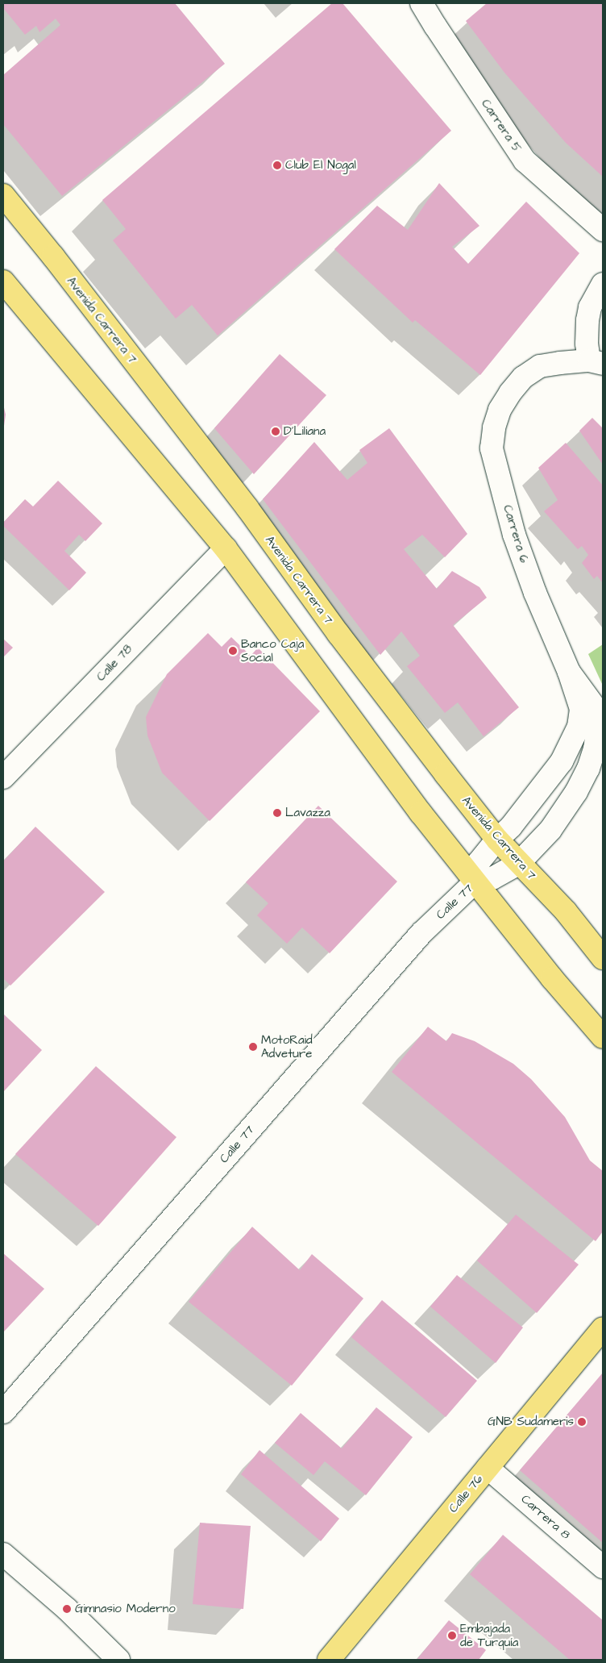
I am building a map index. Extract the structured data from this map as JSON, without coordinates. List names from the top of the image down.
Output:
{
  "streets": {
    "main road": ["Avenida Carrera 7", "Calle 76"],
    "street": [
      "Carrera 5",
      "Carrera 6",
      "Calle 78",
      "Calle 77",
      "Carrera 8"
    ]
  },
  "crossings": [
    ["Avenida Carrera 7", "Calle 77"],
    ["Carrera 6", "Calle 77"],
    ["Calle 76", "Carrera 8"]
  ],
  "places": [
    "Club El Nogal",
    "D'Liliana",
    "Banco Caja Social",
    "Lavazza",
    "MotoRaid Adveture",
    "GNB Sudameris",
    "Gimnasio Moderno",
    "Embajada de Turquía"
  ]
}
